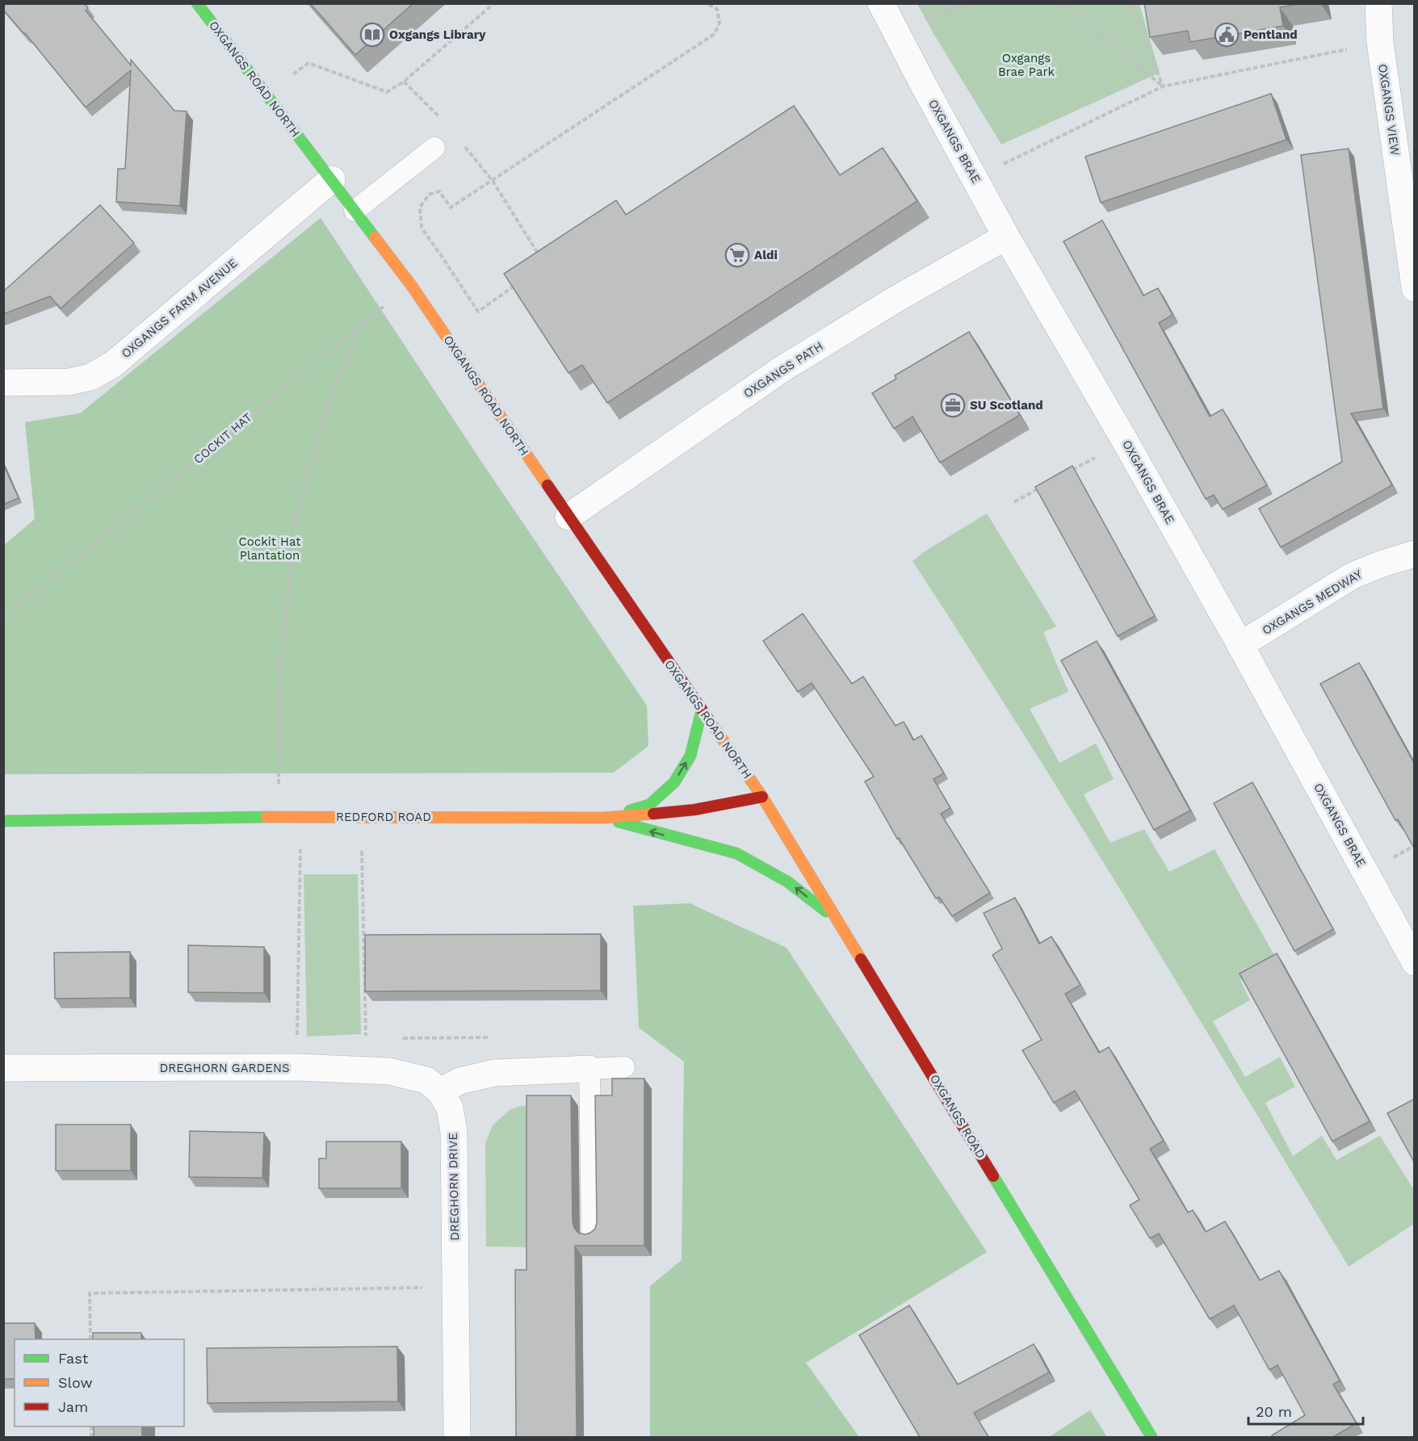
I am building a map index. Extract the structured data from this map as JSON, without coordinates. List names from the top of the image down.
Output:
{
  "streets": {
    "main road": ["OXGANGS ROAD NORTH", "REDFORD ROAD", "OXGANGS ROAD"],
    "street": [
      "OXGANGS VIEW",
      "OXGANGS BRAE",
      "OXGANGS FARM AVENUE",
      "OXGANGS PATH",
      "OXGANGS MEDWAY",
      "DREGHORN GARDENS",
      "DREGHORN DRIVE"
    ],
    "path": ["COCKIT HAT"]
  },
  "crossings": [
    ["OXGANGS ROAD NORTH", "OXGANGS FARM AVENUE"],
    ["OXGANGS ROAD NORTH", "OXGANGS PATH"],
    ["OXGANGS ROAD NORTH", "COCKIT HAT"],
    ["OXGANGS ROAD NORTH", "REDFORD ROAD"],
    ["OXGANGS ROAD NORTH", "OXGANGS ROAD"],
    ["OXGANGS BRAE", "OXGANGS PATH"],
    ["OXGANGS BRAE", "OXGANGS MEDWAY"],
    ["REDFORD ROAD", "OXGANGS ROAD"],
    ["DREGHORN GARDENS", "DREGHORN DRIVE"]
  ],
  "parks": ["Oxgangs Brae Park", "Cockit Hat Plantation"],
  "places": {
    "library": ["Oxgangs Library"],
    "public building": ["Pentland"],
    "supermarket": ["Aldi"],
    "office": ["SU Scotland"]
  },
  "legend": ["Fast", "Slow", "Jam"],
  "scale_bar": "20 m"
}
